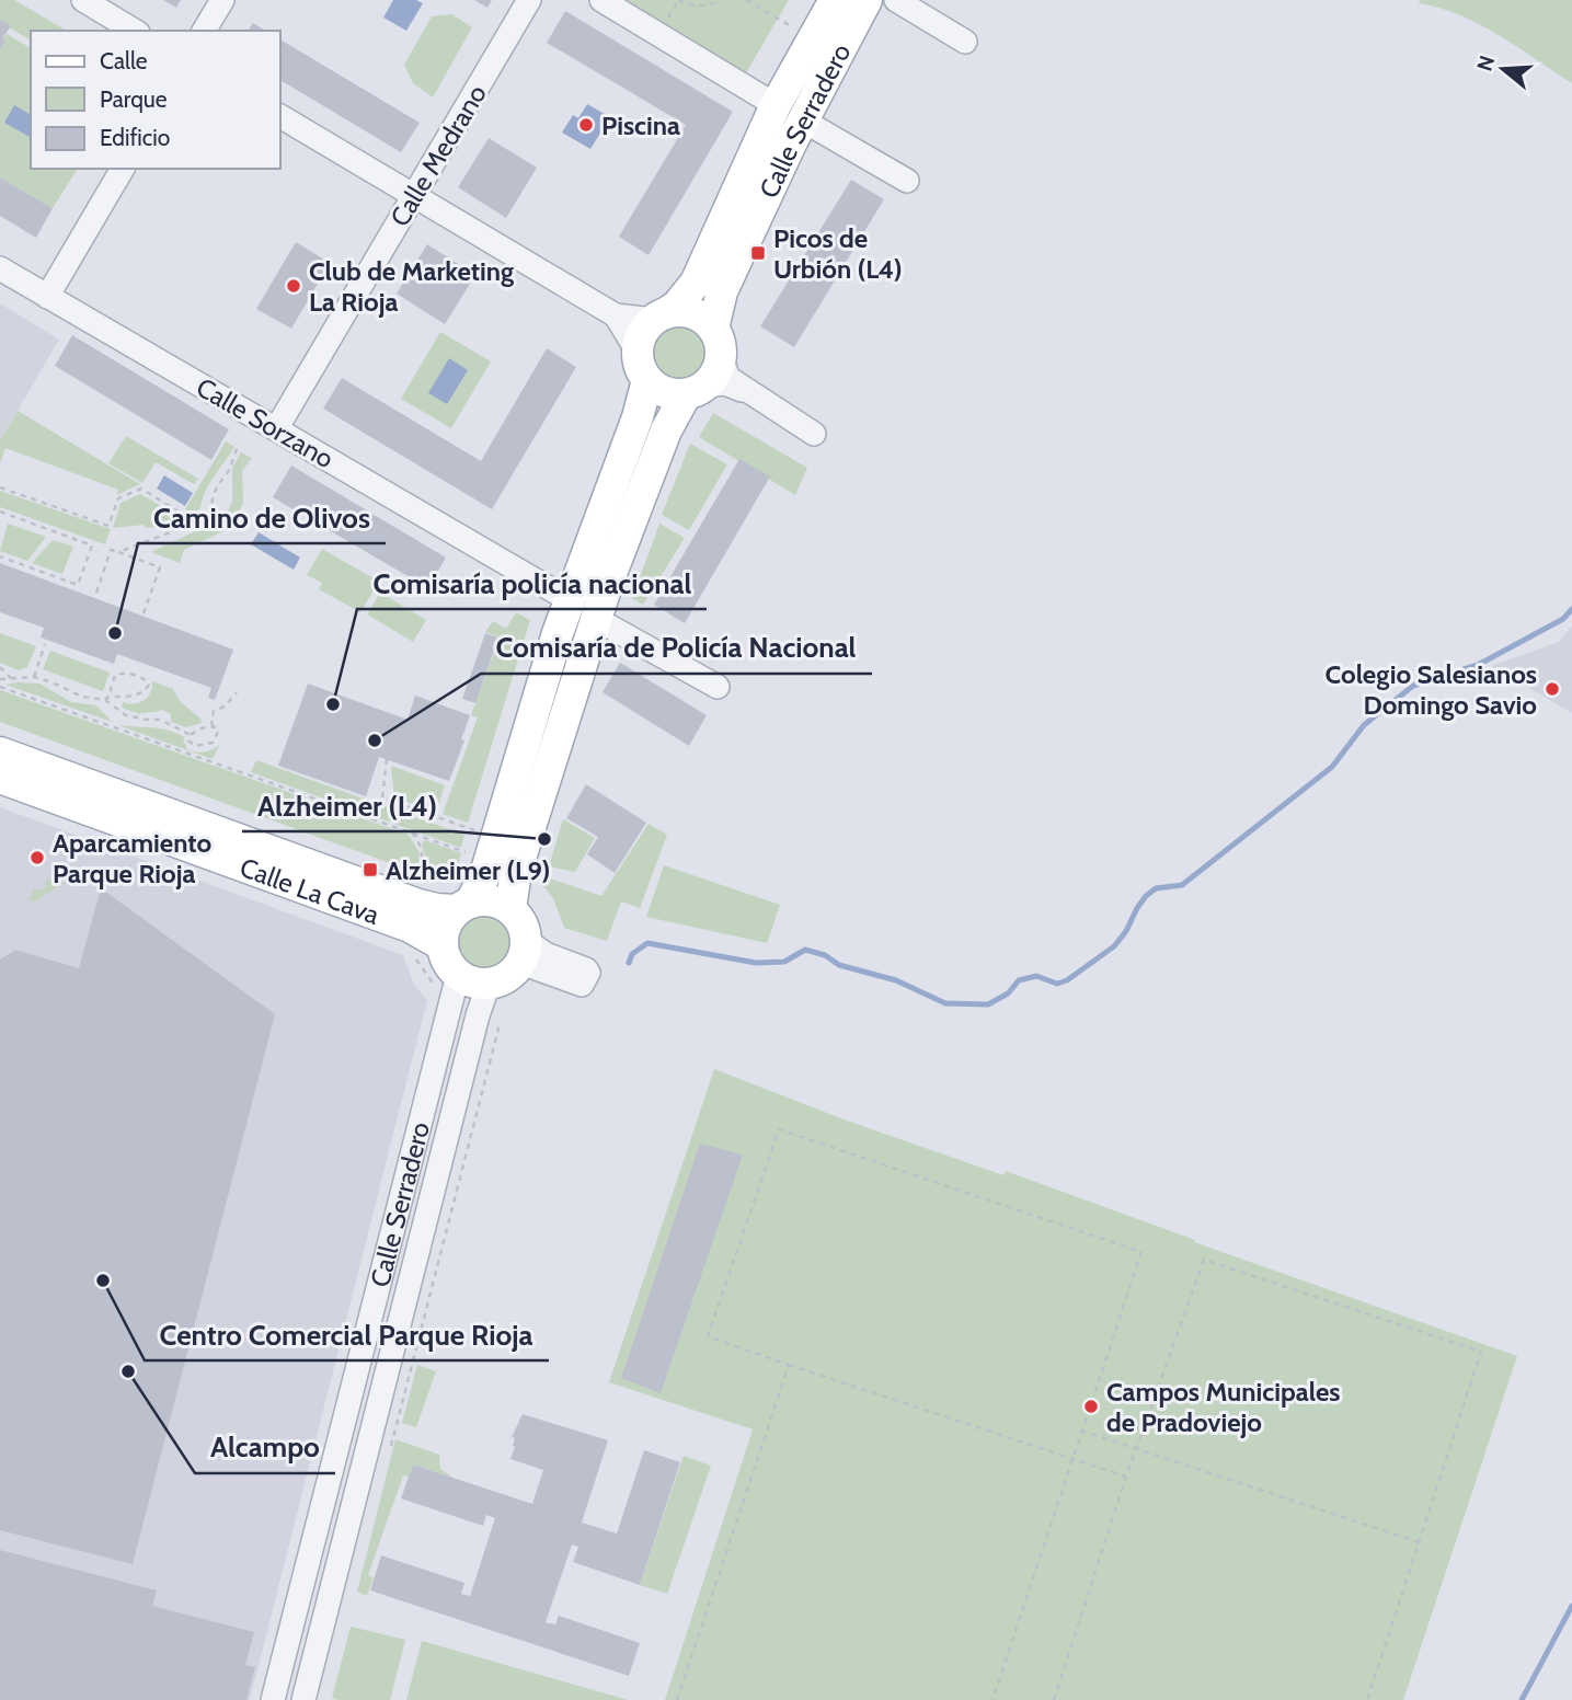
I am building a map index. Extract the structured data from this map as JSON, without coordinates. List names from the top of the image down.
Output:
{
  "streets": {
    "main road": ["Calle Serradero", "Calle La Cava"],
    "street": ["Calle Medrano", "Calle Sorzano"]
  },
  "crossings": [
    ["Calle Serradero", "Calle La Cava"],
    ["Calle Medrano", "Calle Sorzano"]
  ],
  "places": {
    "other": [
      "Piscina",
      "Club de Marketing La Rioja",
      "Camino de Olivos",
      "Colegio Salesianos Domingo Savio",
      "Comisaría policía nacional",
      "Comisaría de Policía Nacional",
      "Alzheimer (L4)",
      "Aparcamiento Parque Rioja",
      "Centro Comercial Parque Rioja",
      "Alcampo",
      "Campos Municipales de Pradoviejo"
    ],
    "transit": ["Picos de Urbión (L4)", "Alzheimer (L9)"]
  },
  "legend": ["Calle", "Parque", "Edificio"],
  "north": "left"
}
